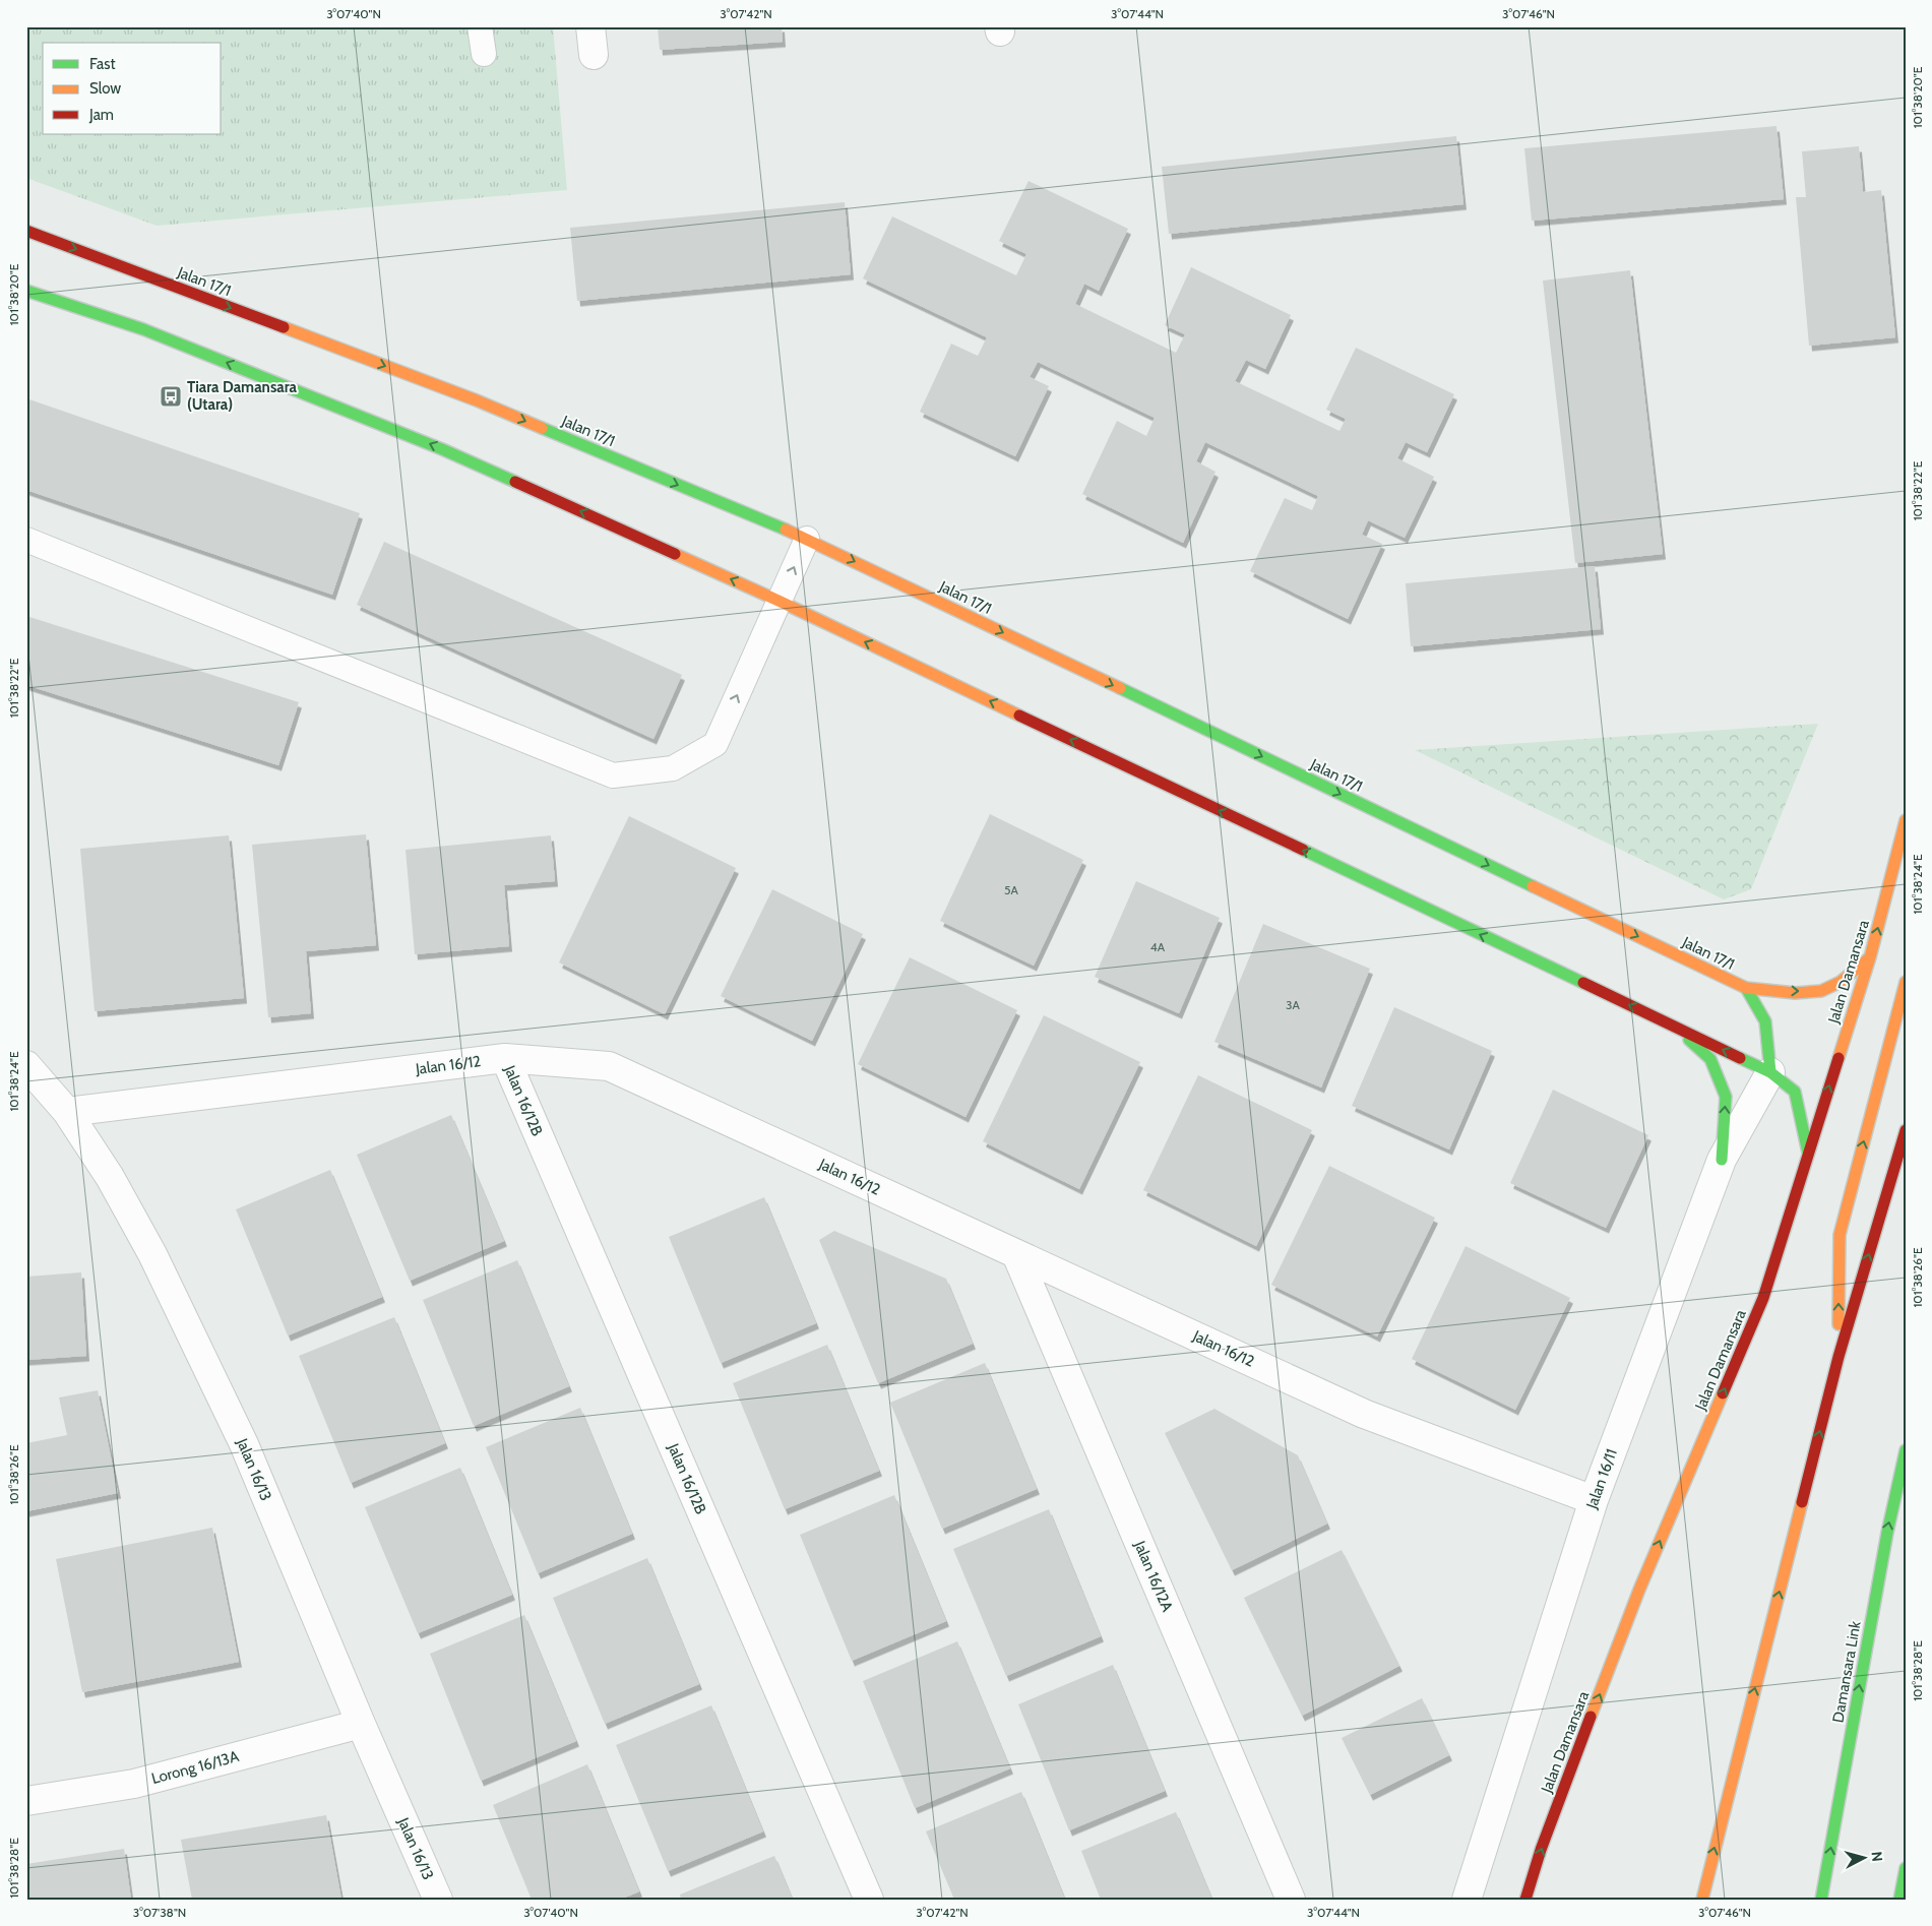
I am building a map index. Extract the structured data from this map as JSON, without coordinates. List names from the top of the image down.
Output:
{
  "streets": {
    "main road": ["Jalan 17/1", "Jalan Damansara", "Damansara Link"],
    "street": [
      "Jalan 16/12",
      "Jalan 16/12B",
      "Jalan 16/13",
      "Jalan 16/11",
      "Jalan 16/12A",
      "Lorong 16/13A"
    ]
  },
  "crossings": [
    ["Jalan 17/1", "Jalan Damansara"],
    ["Jalan 16/12", "Jalan 16/12B"],
    ["Jalan 16/12", "Jalan 16/13"],
    ["Jalan 16/12", "Jalan 16/11"],
    ["Jalan 16/12", "Jalan 16/12A"],
    ["Jalan 16/13", "Lorong 16/13A"]
  ],
  "places": {
    "bus stop": ["Tiara Damansara (Utara)"]
  },
  "house_numbers": ["5A", "4A", "3A"],
  "legend": ["Fast", "Slow", "Jam"],
  "north": "right",
  "coordinates": [
    "3°07'40\"N",
    "3°07'42\"N",
    "3°07'44\"N",
    "3°07'46\"N",
    "101°38'20\"E",
    "101°38'22\"E",
    "101°38'24\"E",
    "101°38'26\"E",
    "101°38'28\"E",
    "3°07'38\"N"
  ]
}
